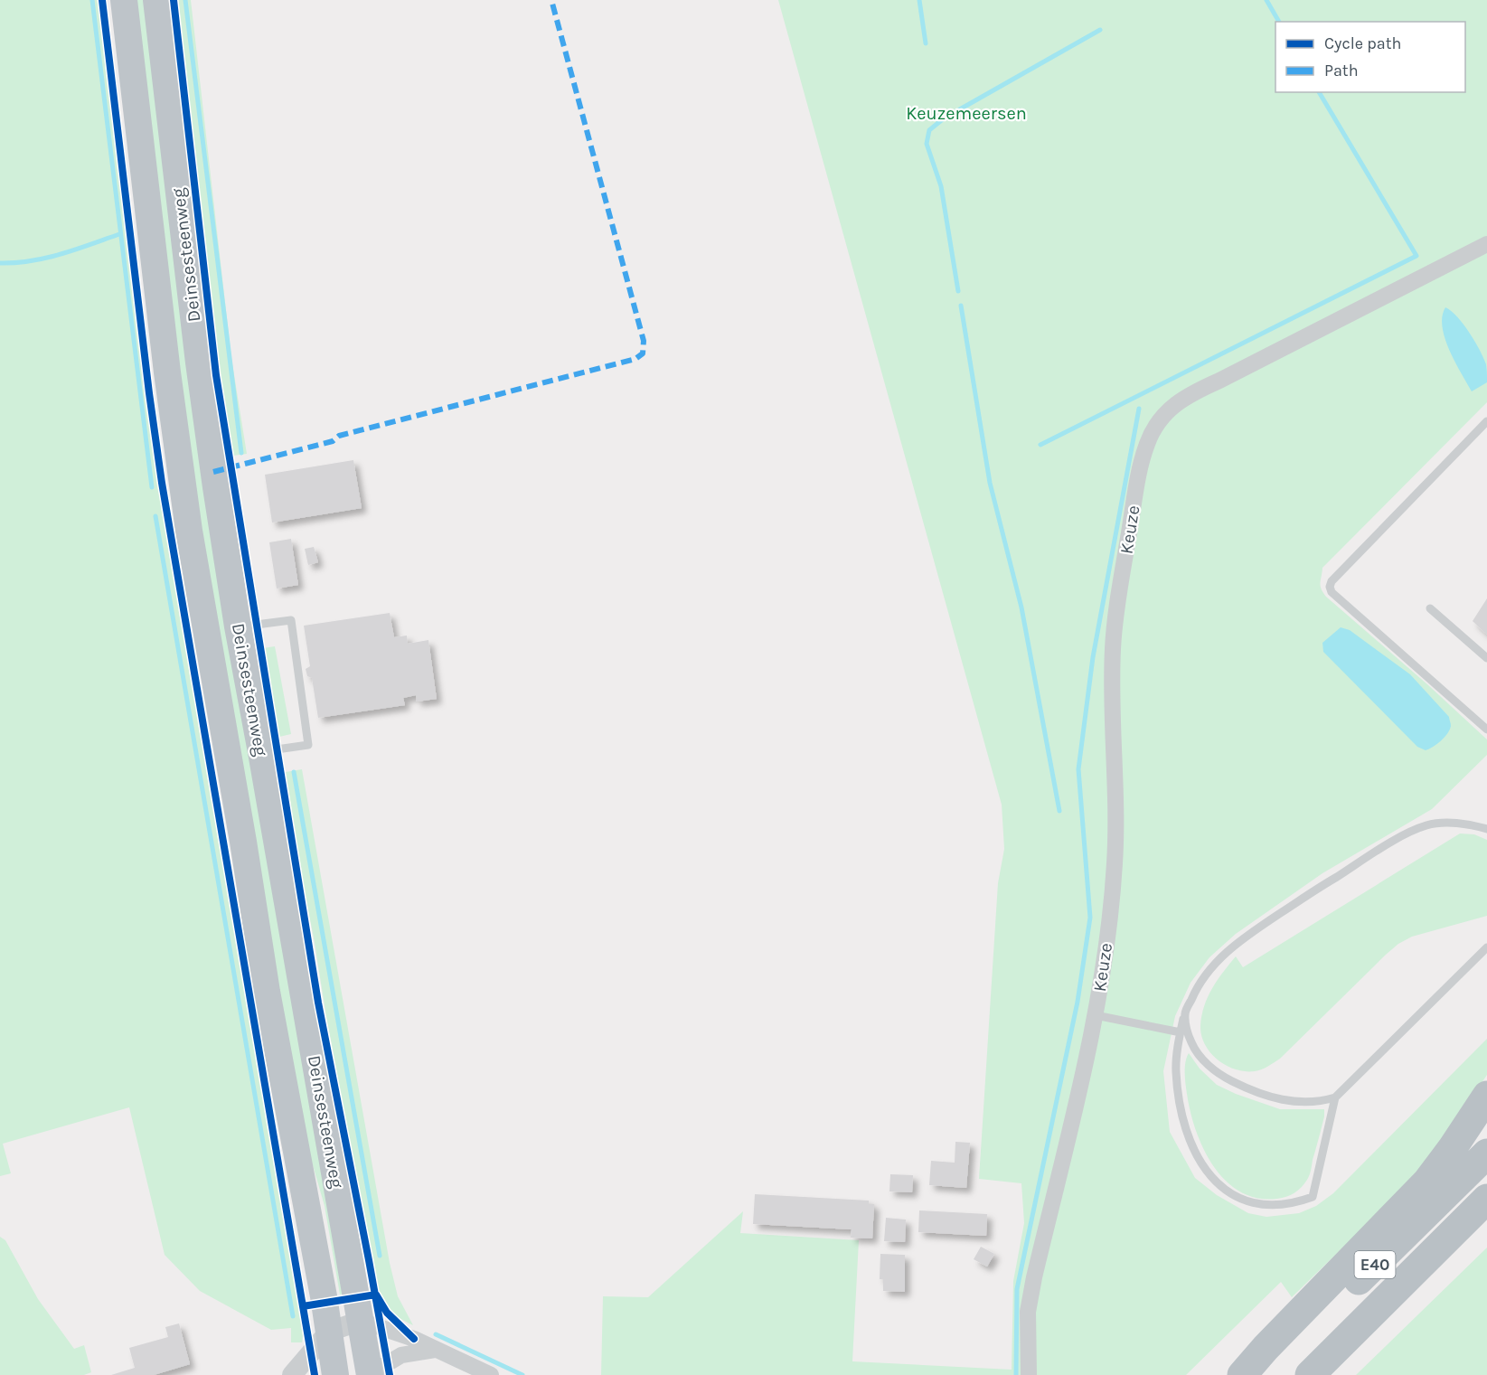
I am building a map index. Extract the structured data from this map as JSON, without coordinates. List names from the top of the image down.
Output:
{
  "streets": {
    "highway": ["Deinsesteenweg", "E40"],
    "street": ["Keuze"]
  },
  "parks": ["Keuzemeersen"],
  "legend": ["Cycle path", "Path"]
}
